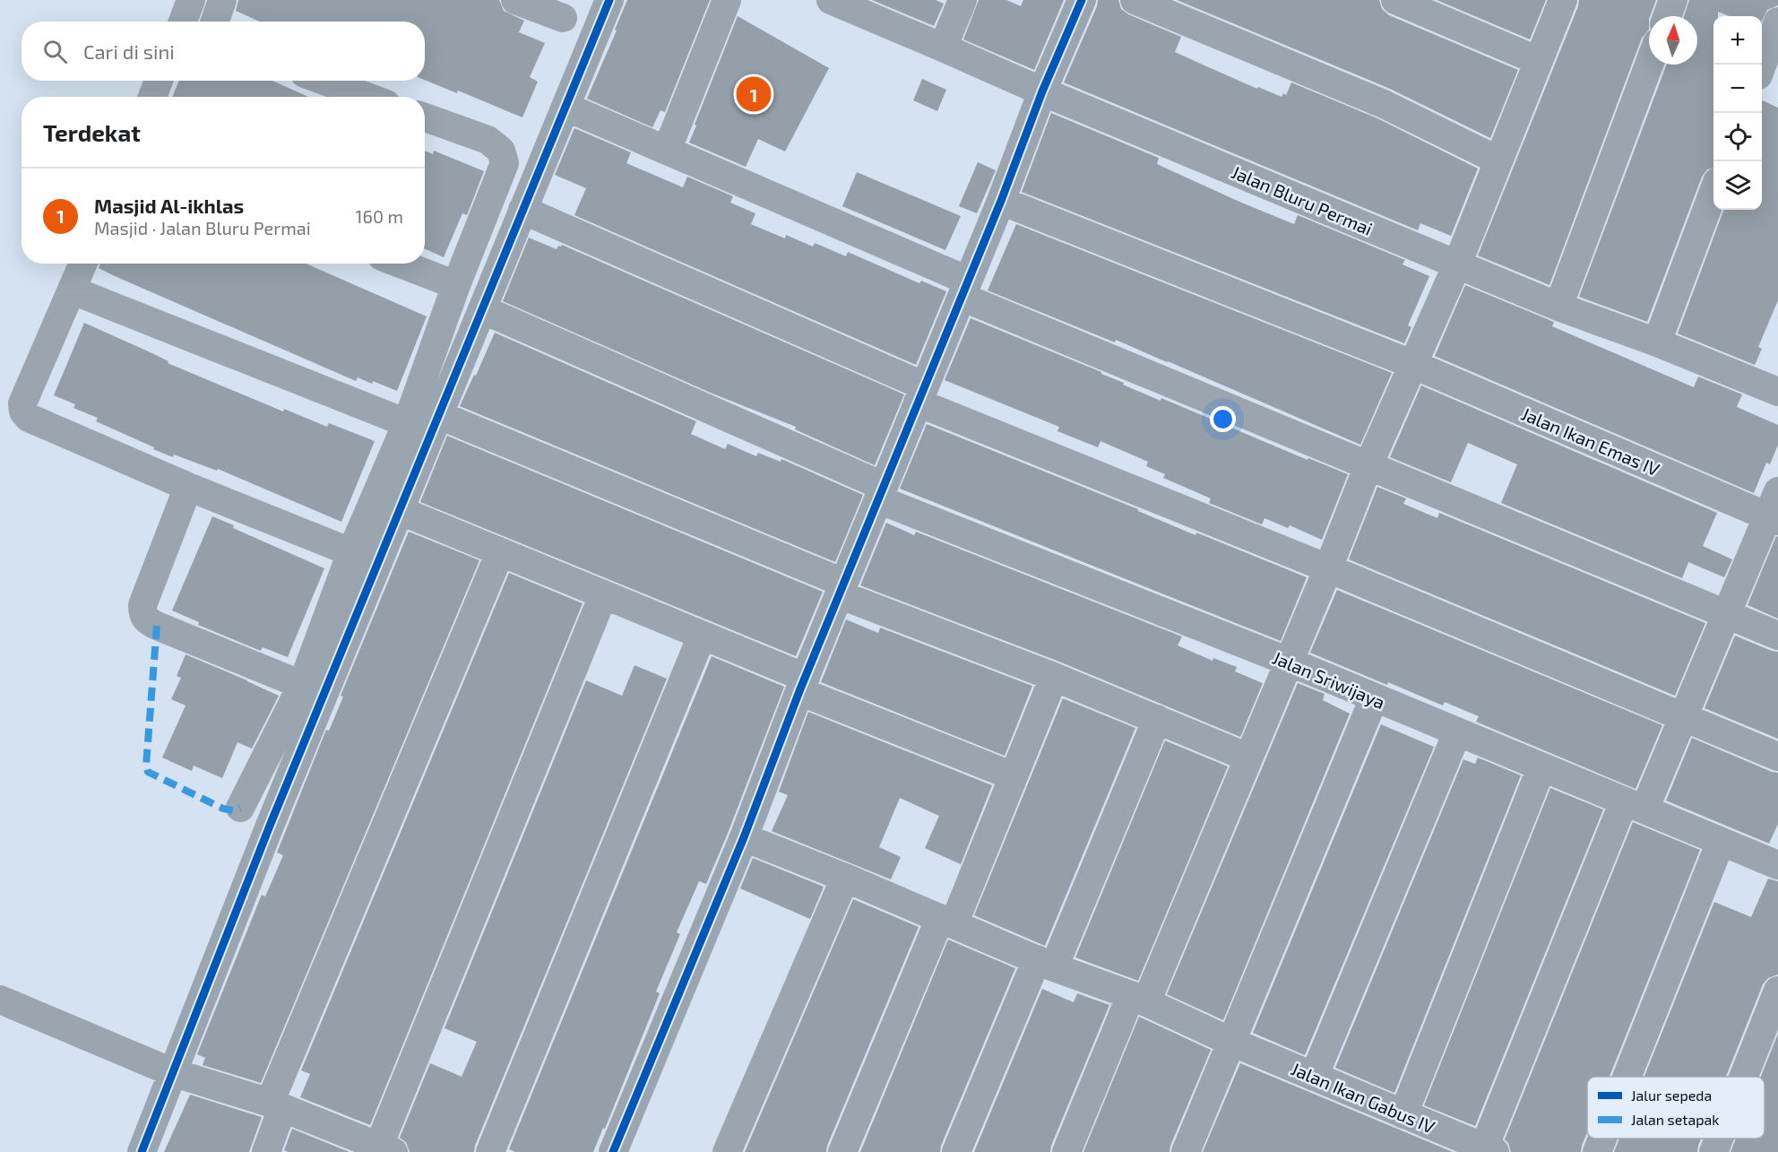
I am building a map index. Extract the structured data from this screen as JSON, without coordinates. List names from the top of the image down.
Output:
{
  "streets": {
    "street": [
      "Jalan Bluru Permai",
      "Jalan Ikan Emas IV",
      "Jalan Sriwijaya",
      "Jalan Ikan Gabus IV"
    ]
  },
  "legend": ["Jalur sepeda", "Jalan setapak"],
  "north": "top",
  "page": {
    "map_buttons": ["+", "−"],
    "search": "Cari di sini",
    "pins": "1",
    "heading": "Terdekat",
    "list": [
      {
        "mark": "1",
        "name": "Masjid Al-ikhlas",
        "note": "Masjid · Jalan Bluru Permai",
        "value": "160 m"
      }
    ]
  }
}
